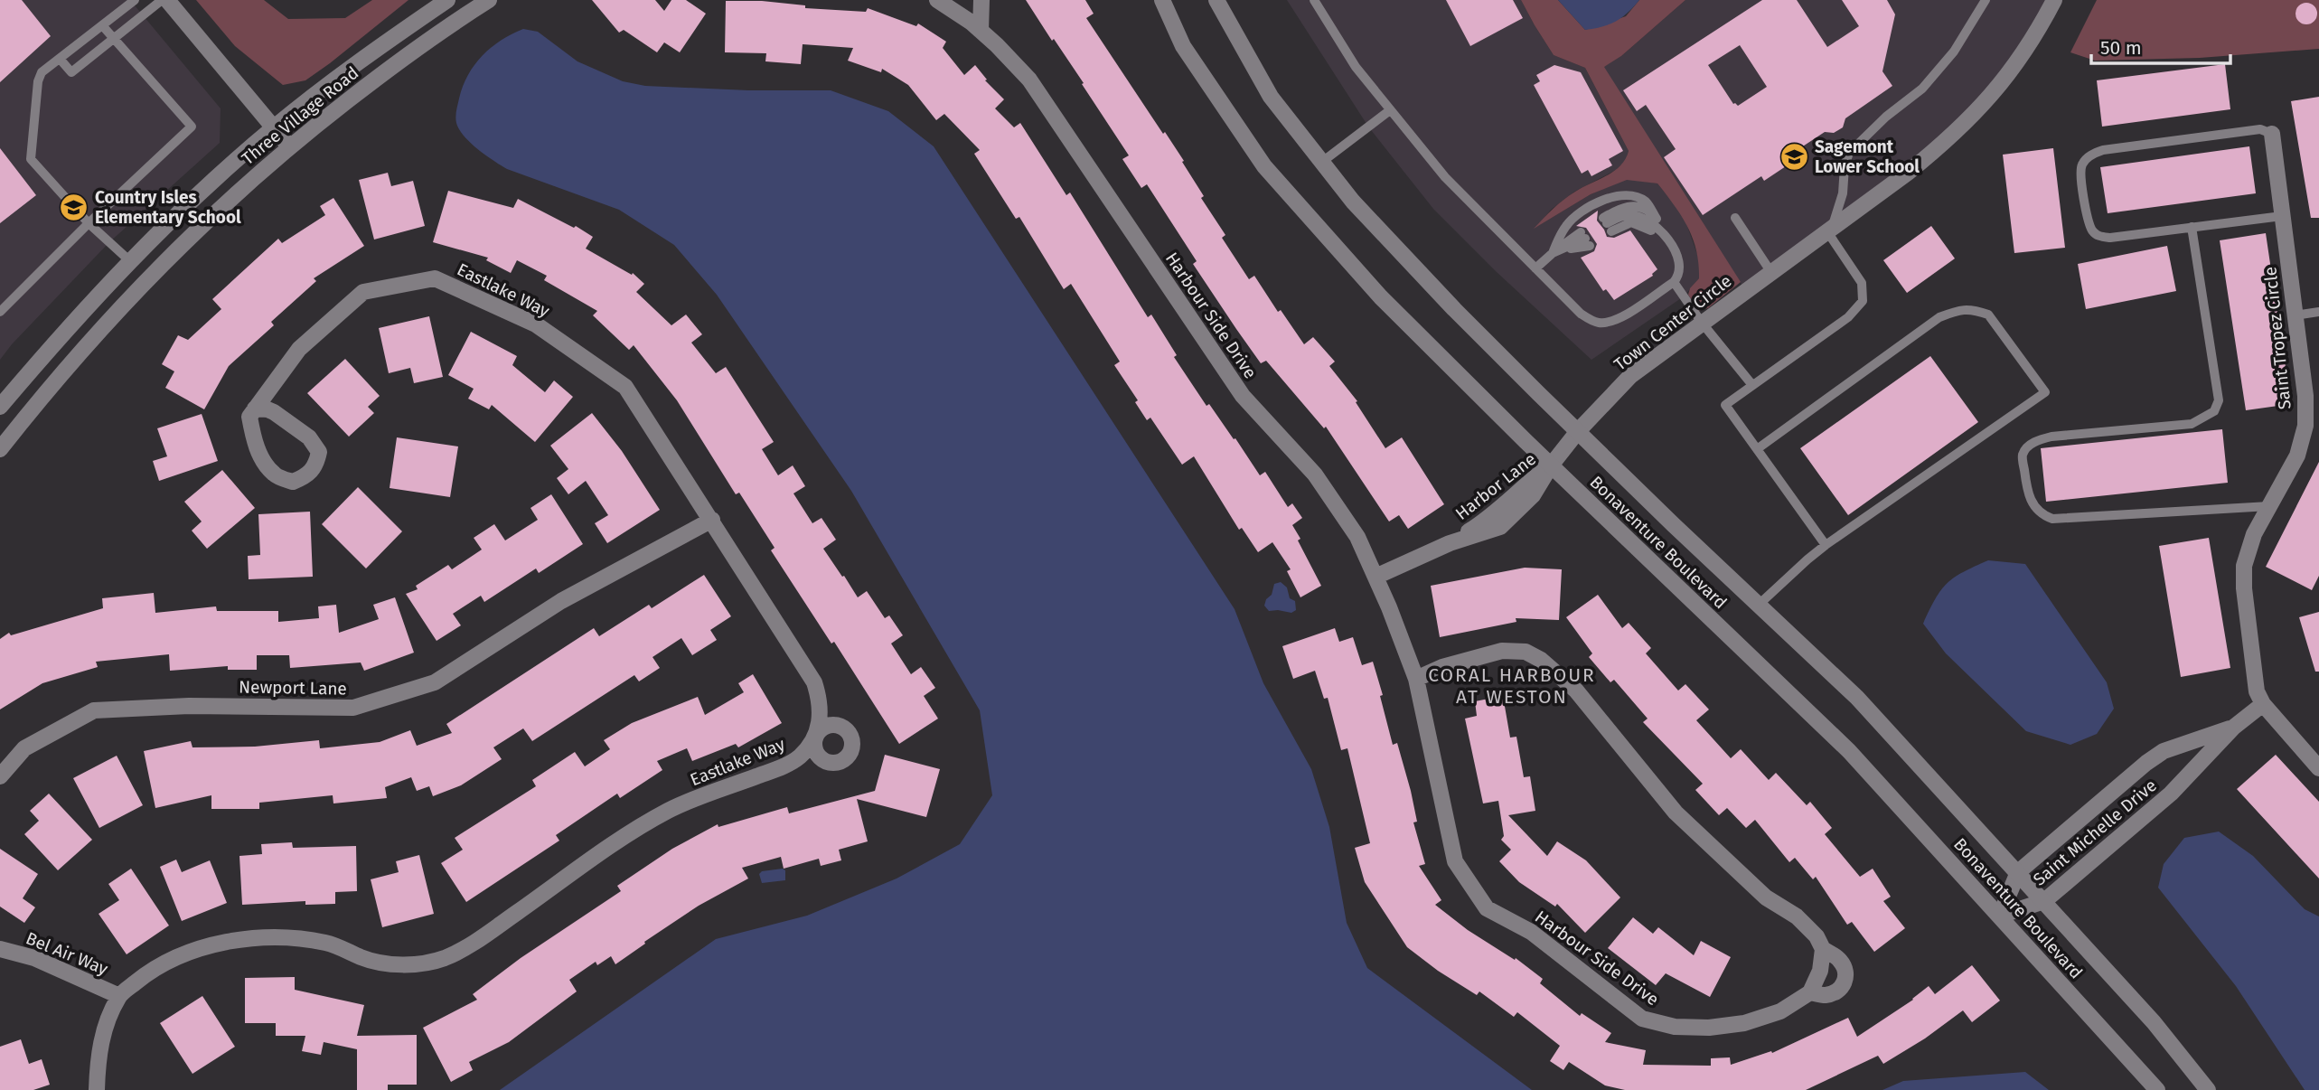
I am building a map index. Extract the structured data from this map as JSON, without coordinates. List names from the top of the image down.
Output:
{
  "streets": {
    "street": [
      "Three Village Road",
      "Eastlake Way",
      "Harbour Side Drive",
      "Town Center Circle",
      "Saint Tropez Circle",
      "Harbor Lane",
      "Bonaventure Boulevard",
      "Newport Lane",
      "Saint Michelle Drive",
      "Bel Air Way"
    ]
  },
  "crossings": [
    ["Eastlake Way", "Newport Lane"],
    ["Eastlake Way", "Bel Air Way"],
    ["Harbour Side Drive", "Harbor Lane"],
    ["Town Center Circle", "Harbor Lane"],
    ["Town Center Circle", "Bonaventure Boulevard"],
    ["Saint Tropez Circle", "Saint Michelle Drive"],
    ["Harbor Lane", "Bonaventure Boulevard"],
    ["Bonaventure Boulevard", "Saint Michelle Drive"]
  ],
  "districts": ["CORAL HARBOUR AT WESTON"],
  "places": {
    "school or university": ["Sagemont Lower School", "Country Isles Elementary School"]
  },
  "scale_bar": "50 m"
}
